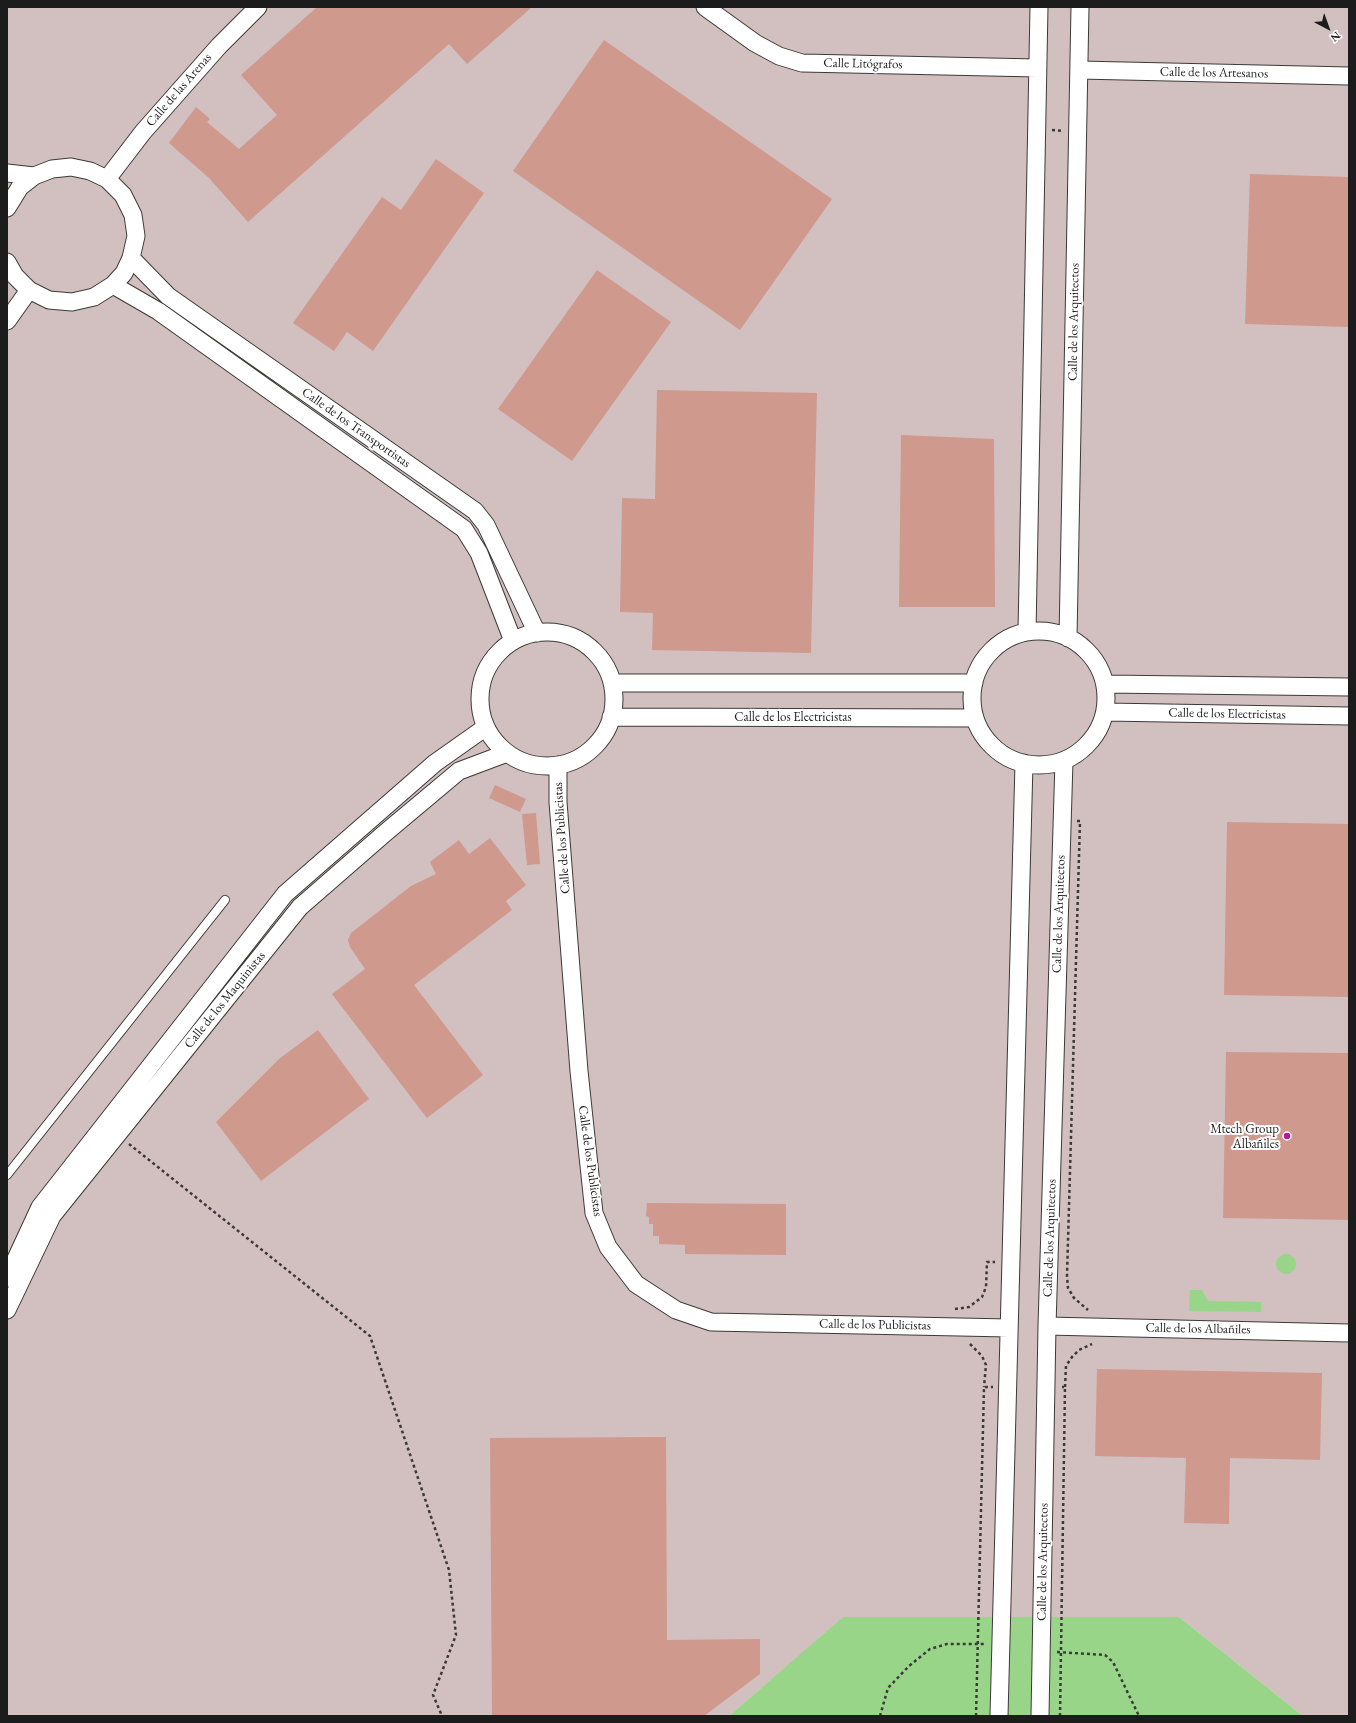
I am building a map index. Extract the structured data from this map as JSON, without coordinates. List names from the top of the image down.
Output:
{
  "streets": {
    "street": [
      "Calle Litógrafos",
      "Calle de los Artesanos",
      "Calle de las Arenas",
      "Calle de los Arquitectos",
      "Calle de los Transportistas",
      "Calle de los Electricistas",
      "Calle de los Publicistas",
      "Calle de los Maquinistas",
      "Calle de los Albañiles"
    ]
  },
  "crossings": [
    ["Calle de los Artesanos", "Calle de los Arquitectos"],
    ["Calle de los Arquitectos", "Calle de los Electricistas"],
    ["Calle de los Arquitectos", "Calle de los Albañiles"],
    ["Calle de los Transportistas", "Calle de los Electricistas"],
    ["Calle de los Transportistas", "Calle de los Publicistas"],
    ["Calle de los Transportistas", "Calle de los Maquinistas"],
    ["Calle de los Electricistas", "Calle de los Publicistas"],
    ["Calle de los Electricistas", "Calle de los Maquinistas"],
    ["Calle de los Publicistas", "Calle de los Maquinistas"]
  ],
  "places": ["Mtech Group Albañiles"],
  "north": "bottom right"
}
